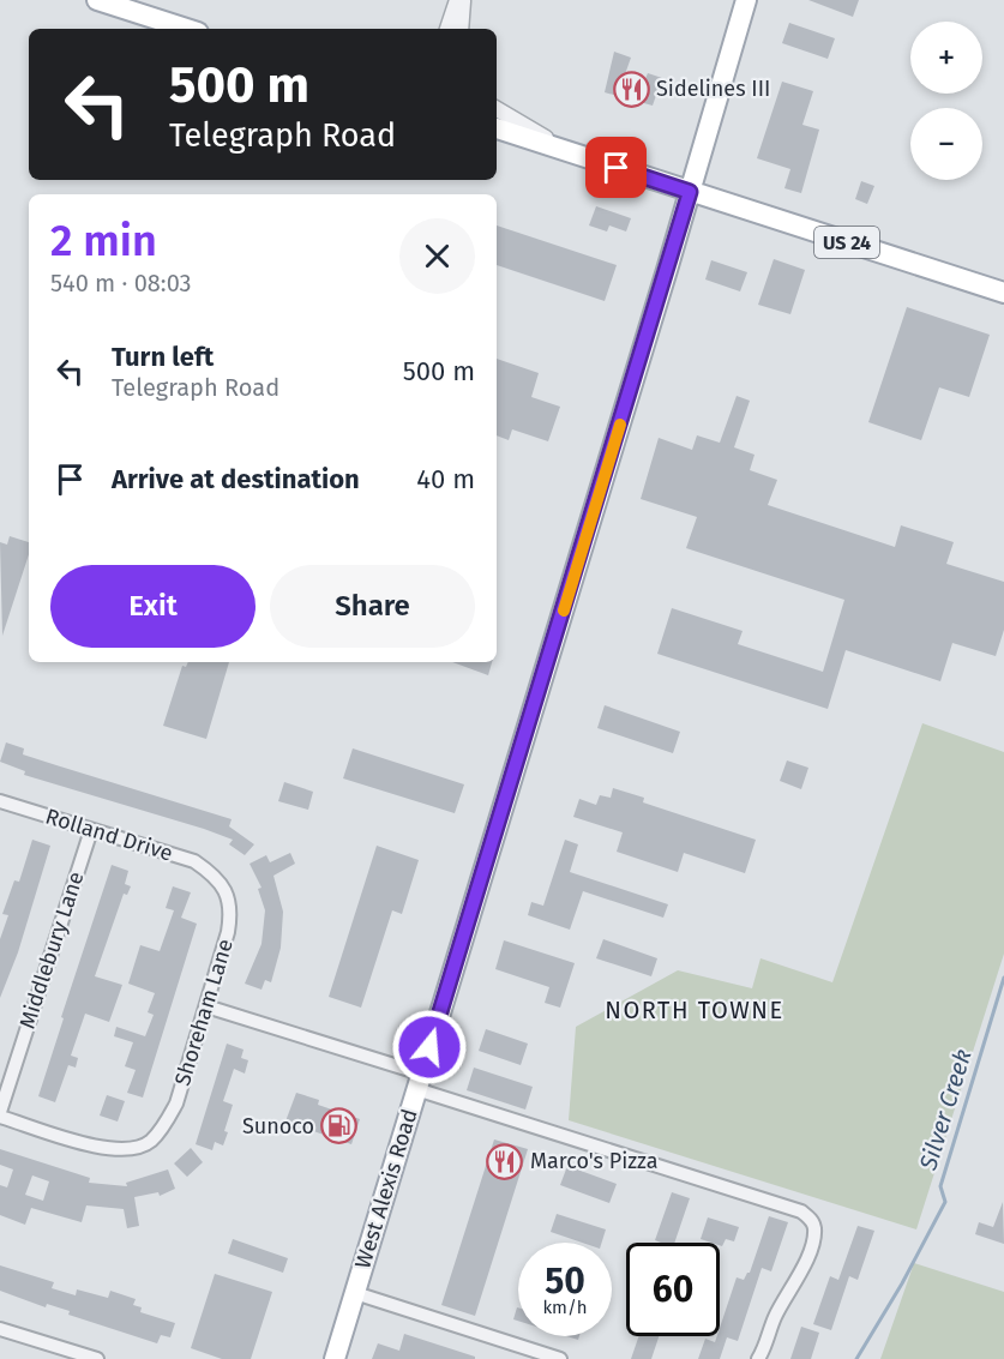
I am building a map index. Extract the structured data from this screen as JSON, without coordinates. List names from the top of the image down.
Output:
{
  "streets": {
    "main road": ["US 24", "West Alexis Road"],
    "street": ["Rolland Drive", "Middlebury Lane", "Shoreham Lane"]
  },
  "crossings": [
    ["US 24", "West Alexis Road"],
    ["Rolland Drive", "Middlebury Lane"],
    ["Rolland Drive", "Shoreham Lane"],
    ["Middlebury Lane", "Shoreham Lane"]
  ],
  "districts": ["NORTH TOWNE"],
  "water": ["Silver Creek"],
  "places": {
    "restaurant": ["Sidelines III", "Marco's Pizza"],
    "fuel station": ["Sunoco"]
  },
  "page": {
    "map_buttons": ["+", "−"],
    "turn": ["500 m", "Telegraph Road"],
    "heading": ["2 min", "540 m · 08:03"],
    "list": [
      {
        "name": "Turn left",
        "note": "Telegraph Road",
        "value": "500 m"
      },
      {
        "name": "Arrive at destination",
        "value": "40 m"
      }
    ],
    "buttons": ["Exit", "Share"],
    "speed": "50 km/h",
    "limit": "60"
  }
}
